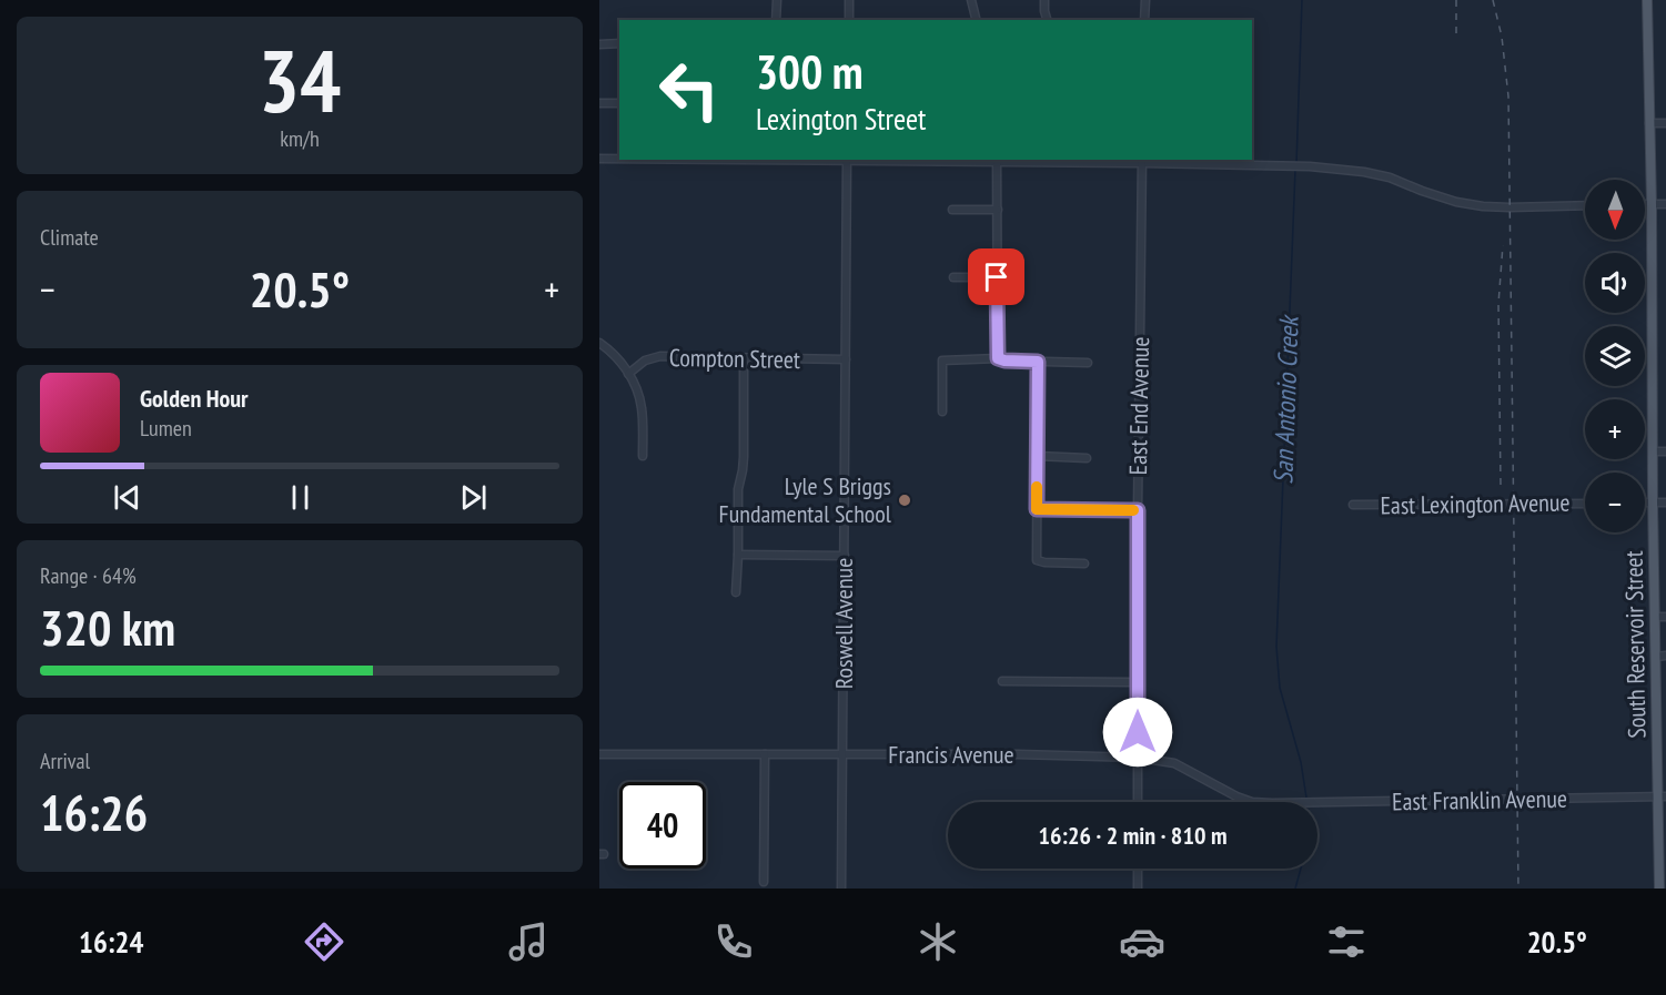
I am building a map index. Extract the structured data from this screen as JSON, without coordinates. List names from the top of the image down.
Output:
{
  "streets": {
    "main road": ["South Reservoir Street"],
    "street": [
      "Compton Street",
      "East End Avenue",
      "East Lexington Avenue",
      "Roswell Avenue",
      "Francis Avenue",
      "East Franklin Avenue"
    ]
  },
  "crossings": [
    ["Compton Street", "Roswell Avenue"],
    ["East End Avenue", "Francis Avenue"],
    ["Roswell Avenue", "Francis Avenue"],
    ["South Reservoir Street", "East Franklin Avenue"]
  ],
  "water": ["San Antonio Creek"],
  "places": ["Lyle S Briggs Fundamental School"],
  "north": "bottom",
  "page": {
    "tile": [
      ["34", "km/h"],
      "Climate",
      ["Range · 64%", "320 km"],
      ["Arrival", "16:26"]
    ],
    "turn": ["300 m", "Lexington Street"],
    "map_buttons": ["+", "−"],
    "heat": ["−", "20.5°", "+"],
    "song": ["Golden Hour", "Lumen"],
    "limit": "40",
    "trip": "16:26 · 2 min · 810 m",
    "tabs": ["16:24", "20.5°"]
  }
}
